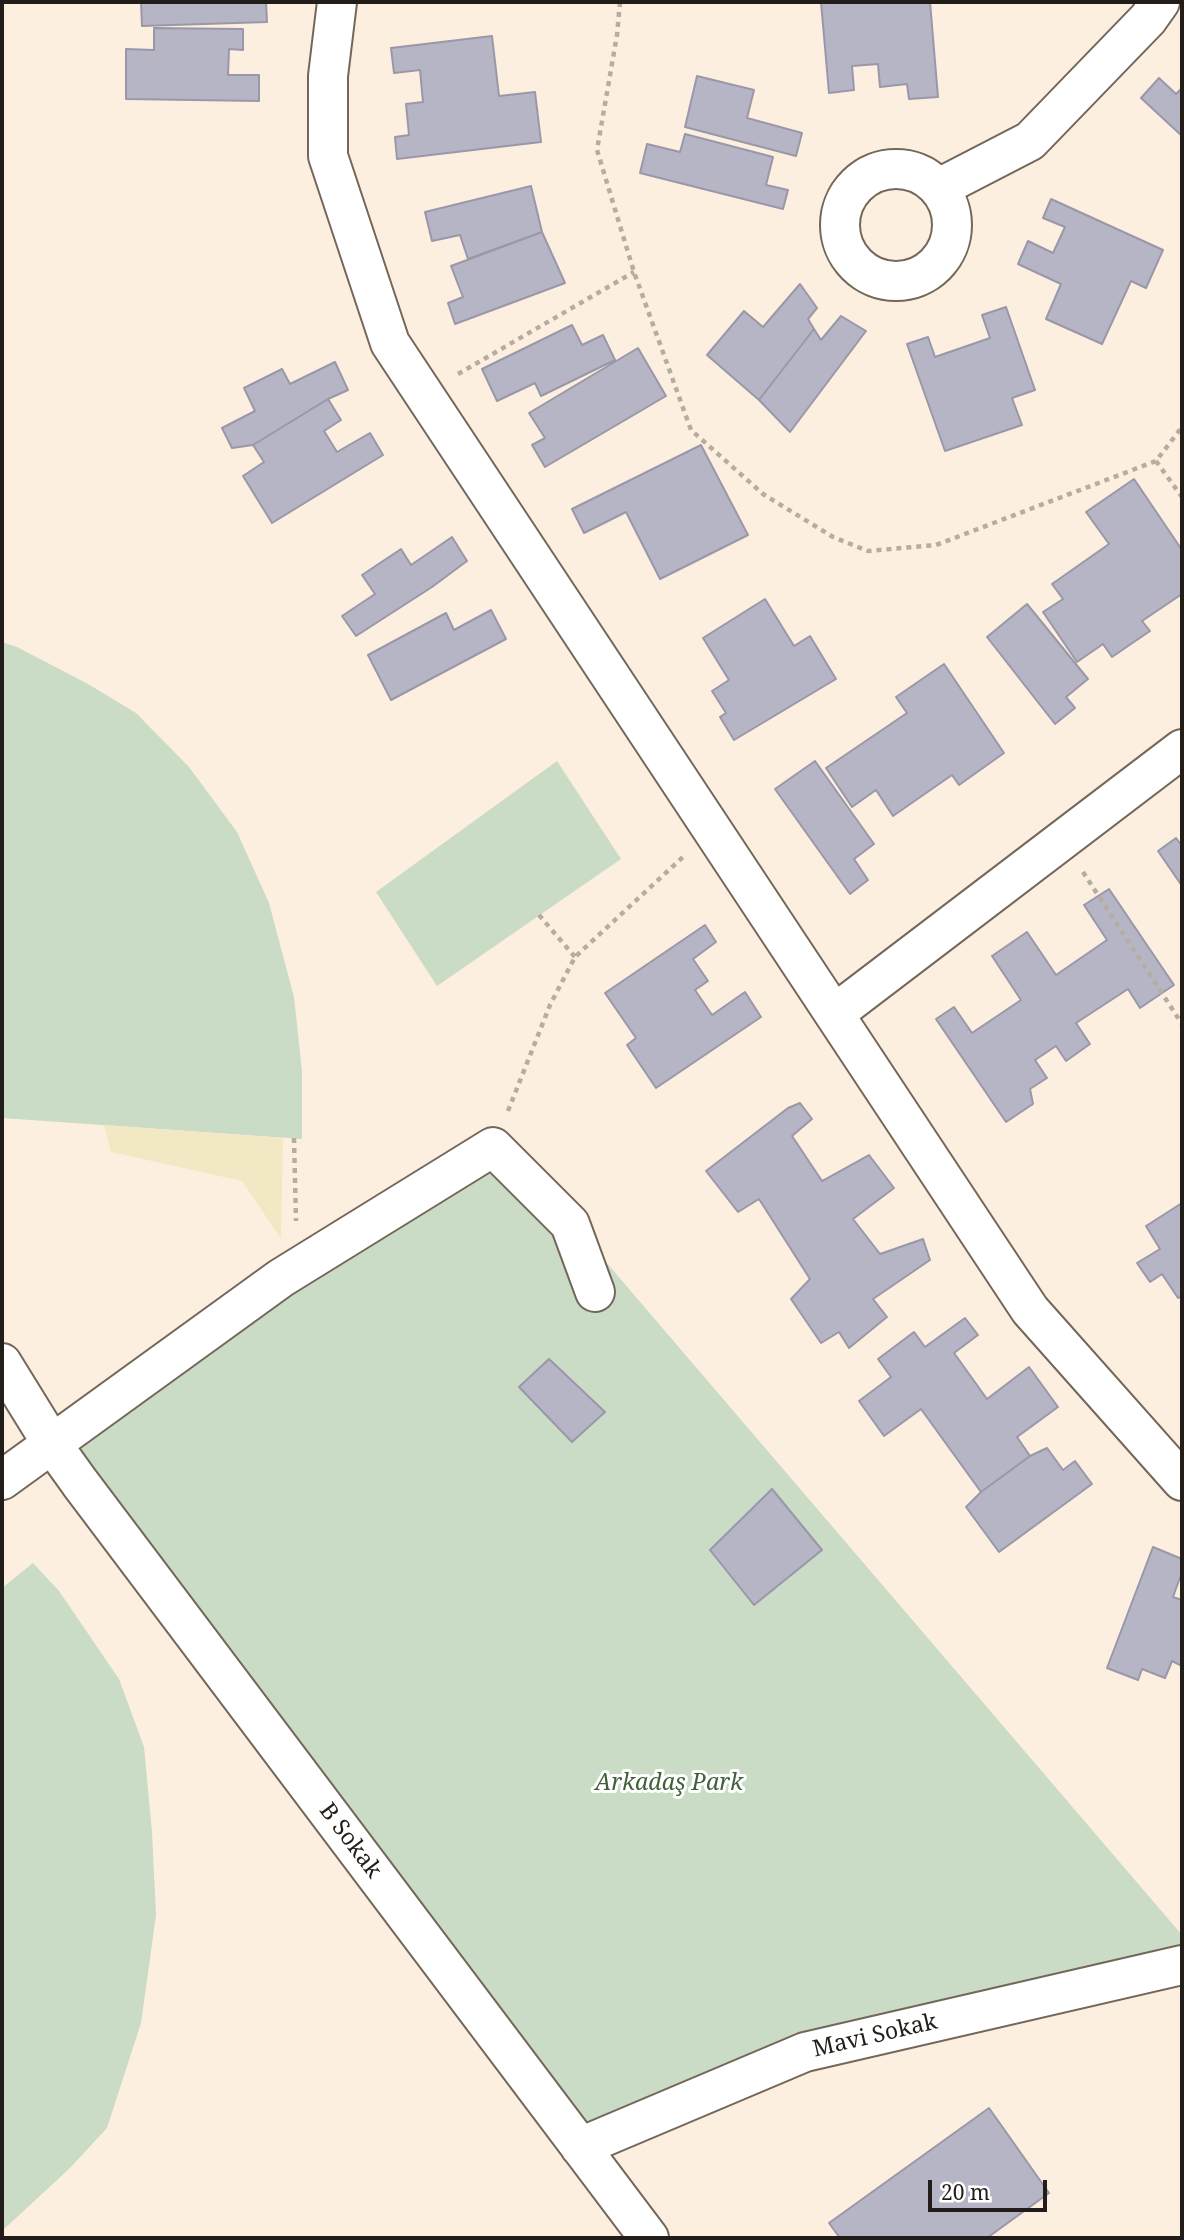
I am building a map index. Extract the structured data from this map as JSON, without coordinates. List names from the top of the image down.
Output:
{
  "streets": {
    "lane": ["B Sokak", "Mavi Sokak"]
  },
  "crossings": [
    ["B Sokak", "Mavi Sokak"]
  ],
  "parks": ["Arkadaş Park"],
  "scale_bar": "20 m"
}
